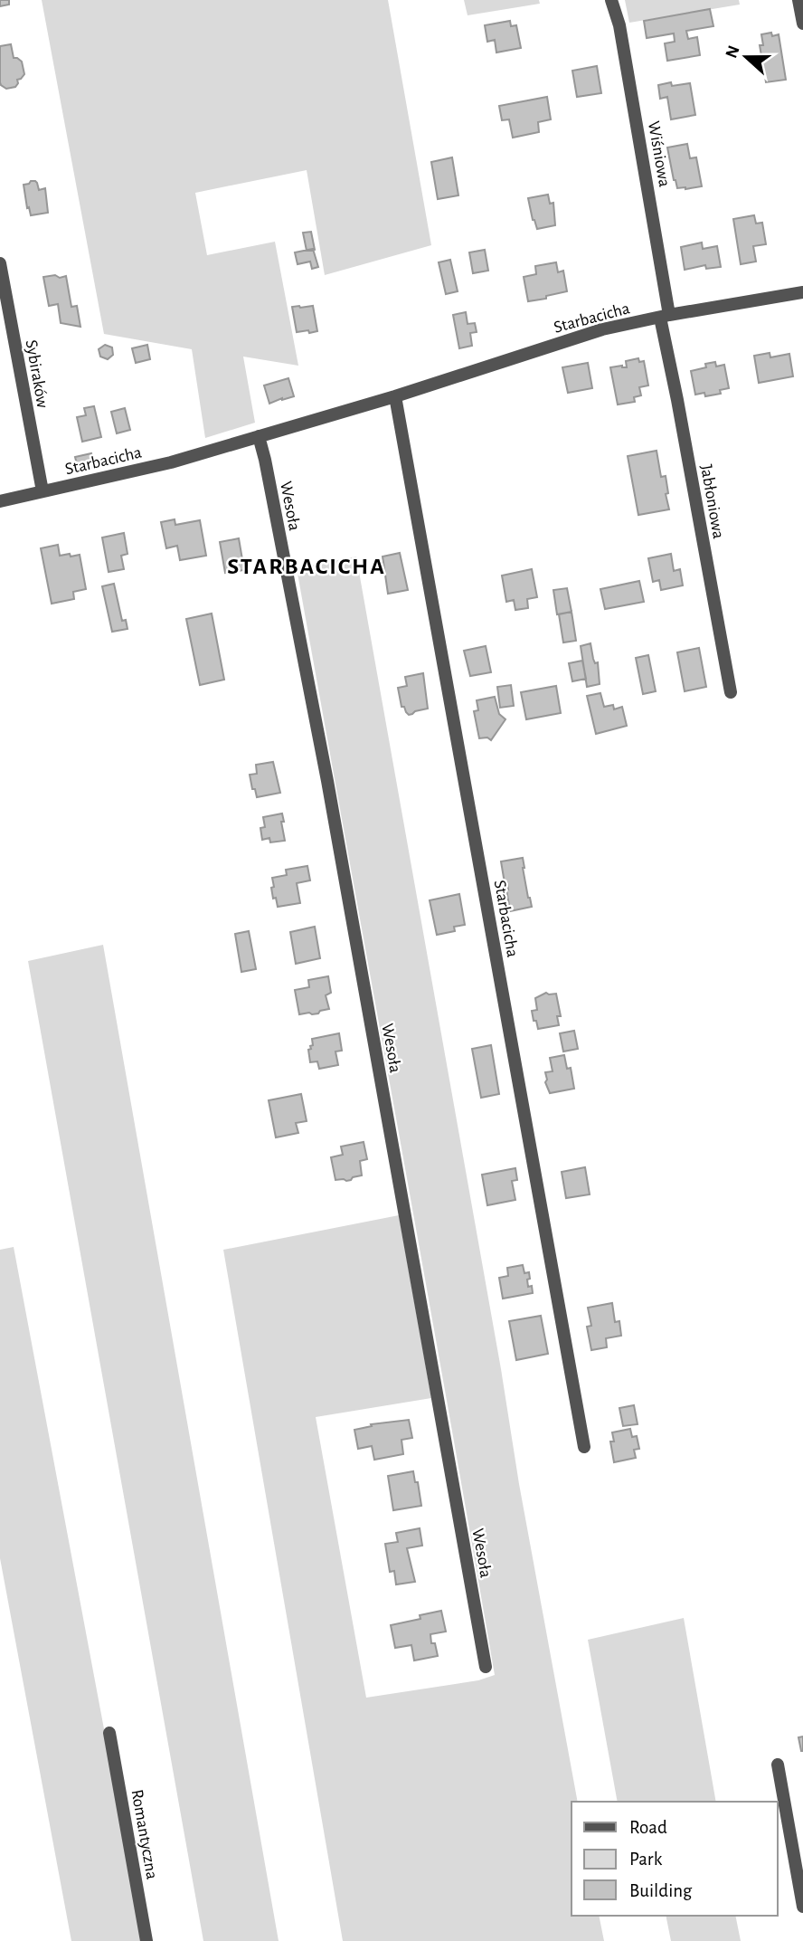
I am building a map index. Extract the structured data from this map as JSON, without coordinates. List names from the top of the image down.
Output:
{
  "streets": {
    "street": [
      "Wiśniowa",
      "Starbacicha",
      "Sybiraków",
      "Jabłoniowa",
      "Wesoła",
      "Romantyczna"
    ]
  },
  "crossings": [
    ["Wiśniowa", "Starbacicha"],
    ["Wiśniowa", "Jabłoniowa"],
    ["Starbacicha", "Sybiraków"],
    ["Starbacicha", "Jabłoniowa"],
    ["Starbacicha", "Wesoła"]
  ],
  "districts": ["STARBACICHA"],
  "legend": ["Road", "Park", "Building"],
  "north": "left"
}
